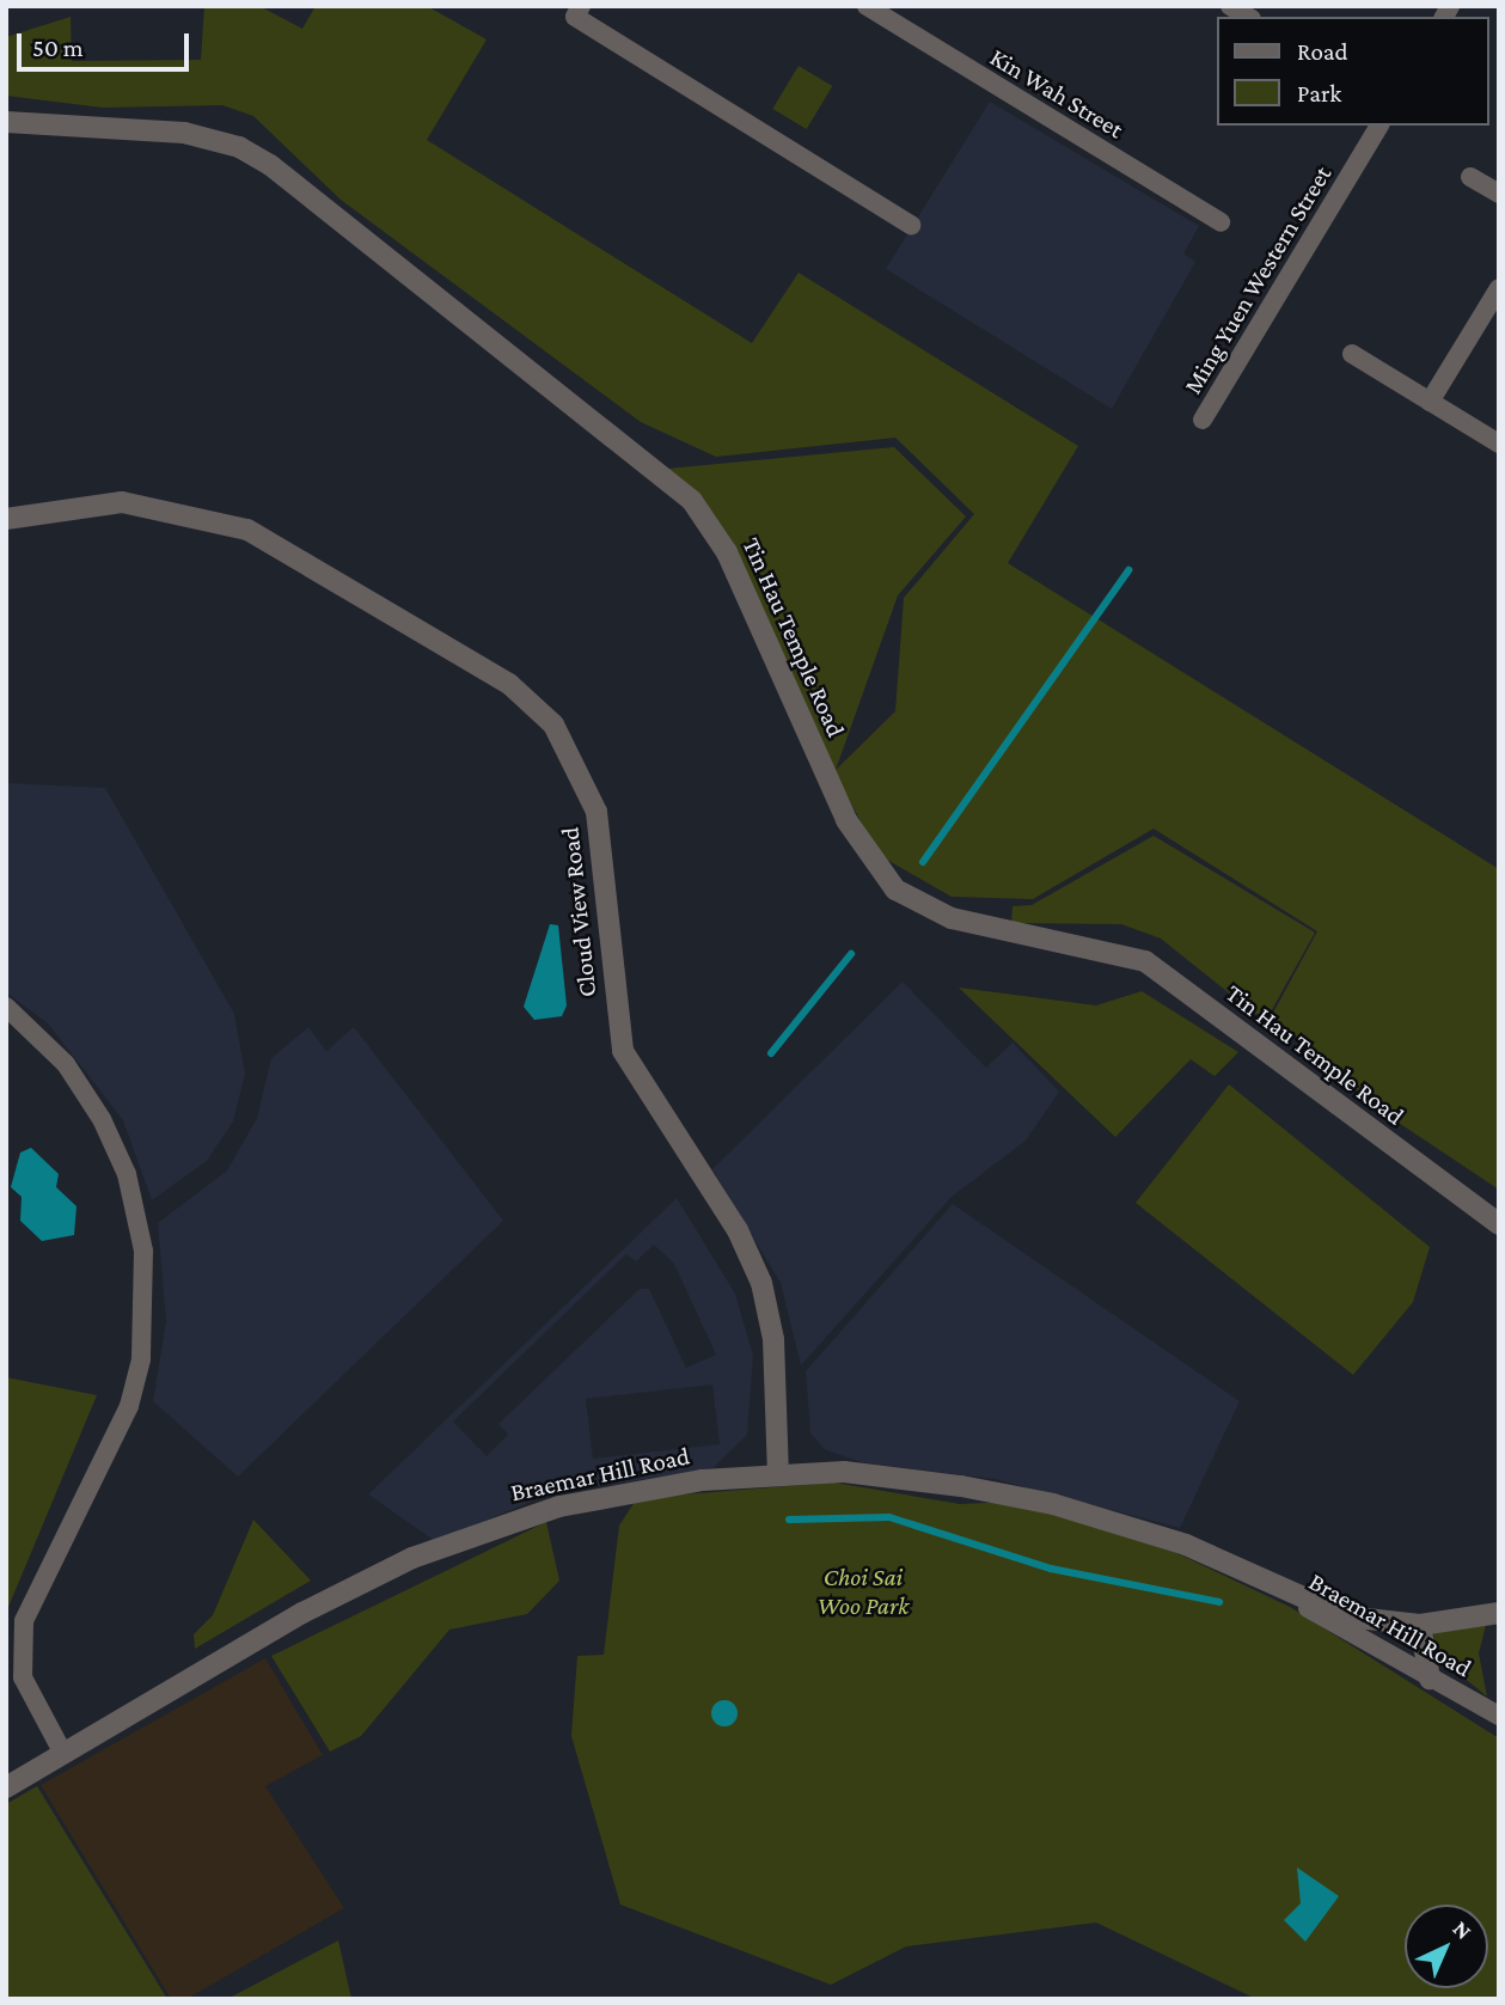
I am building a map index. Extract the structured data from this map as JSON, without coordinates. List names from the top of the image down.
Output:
{
  "streets": {
    "street": [
      "Kin Wah Street",
      "Ming Yuen Western Street",
      "Tin Hau Temple Road",
      "Cloud View Road",
      "Braemar Hill Road"
    ]
  },
  "crossings": [
    ["Cloud View Road", "Braemar Hill Road"]
  ],
  "parks": ["Choi Sai Woo Park"],
  "legend": ["Road", "Park"],
  "scale_bar": "50 m",
  "north": "top right"
}
